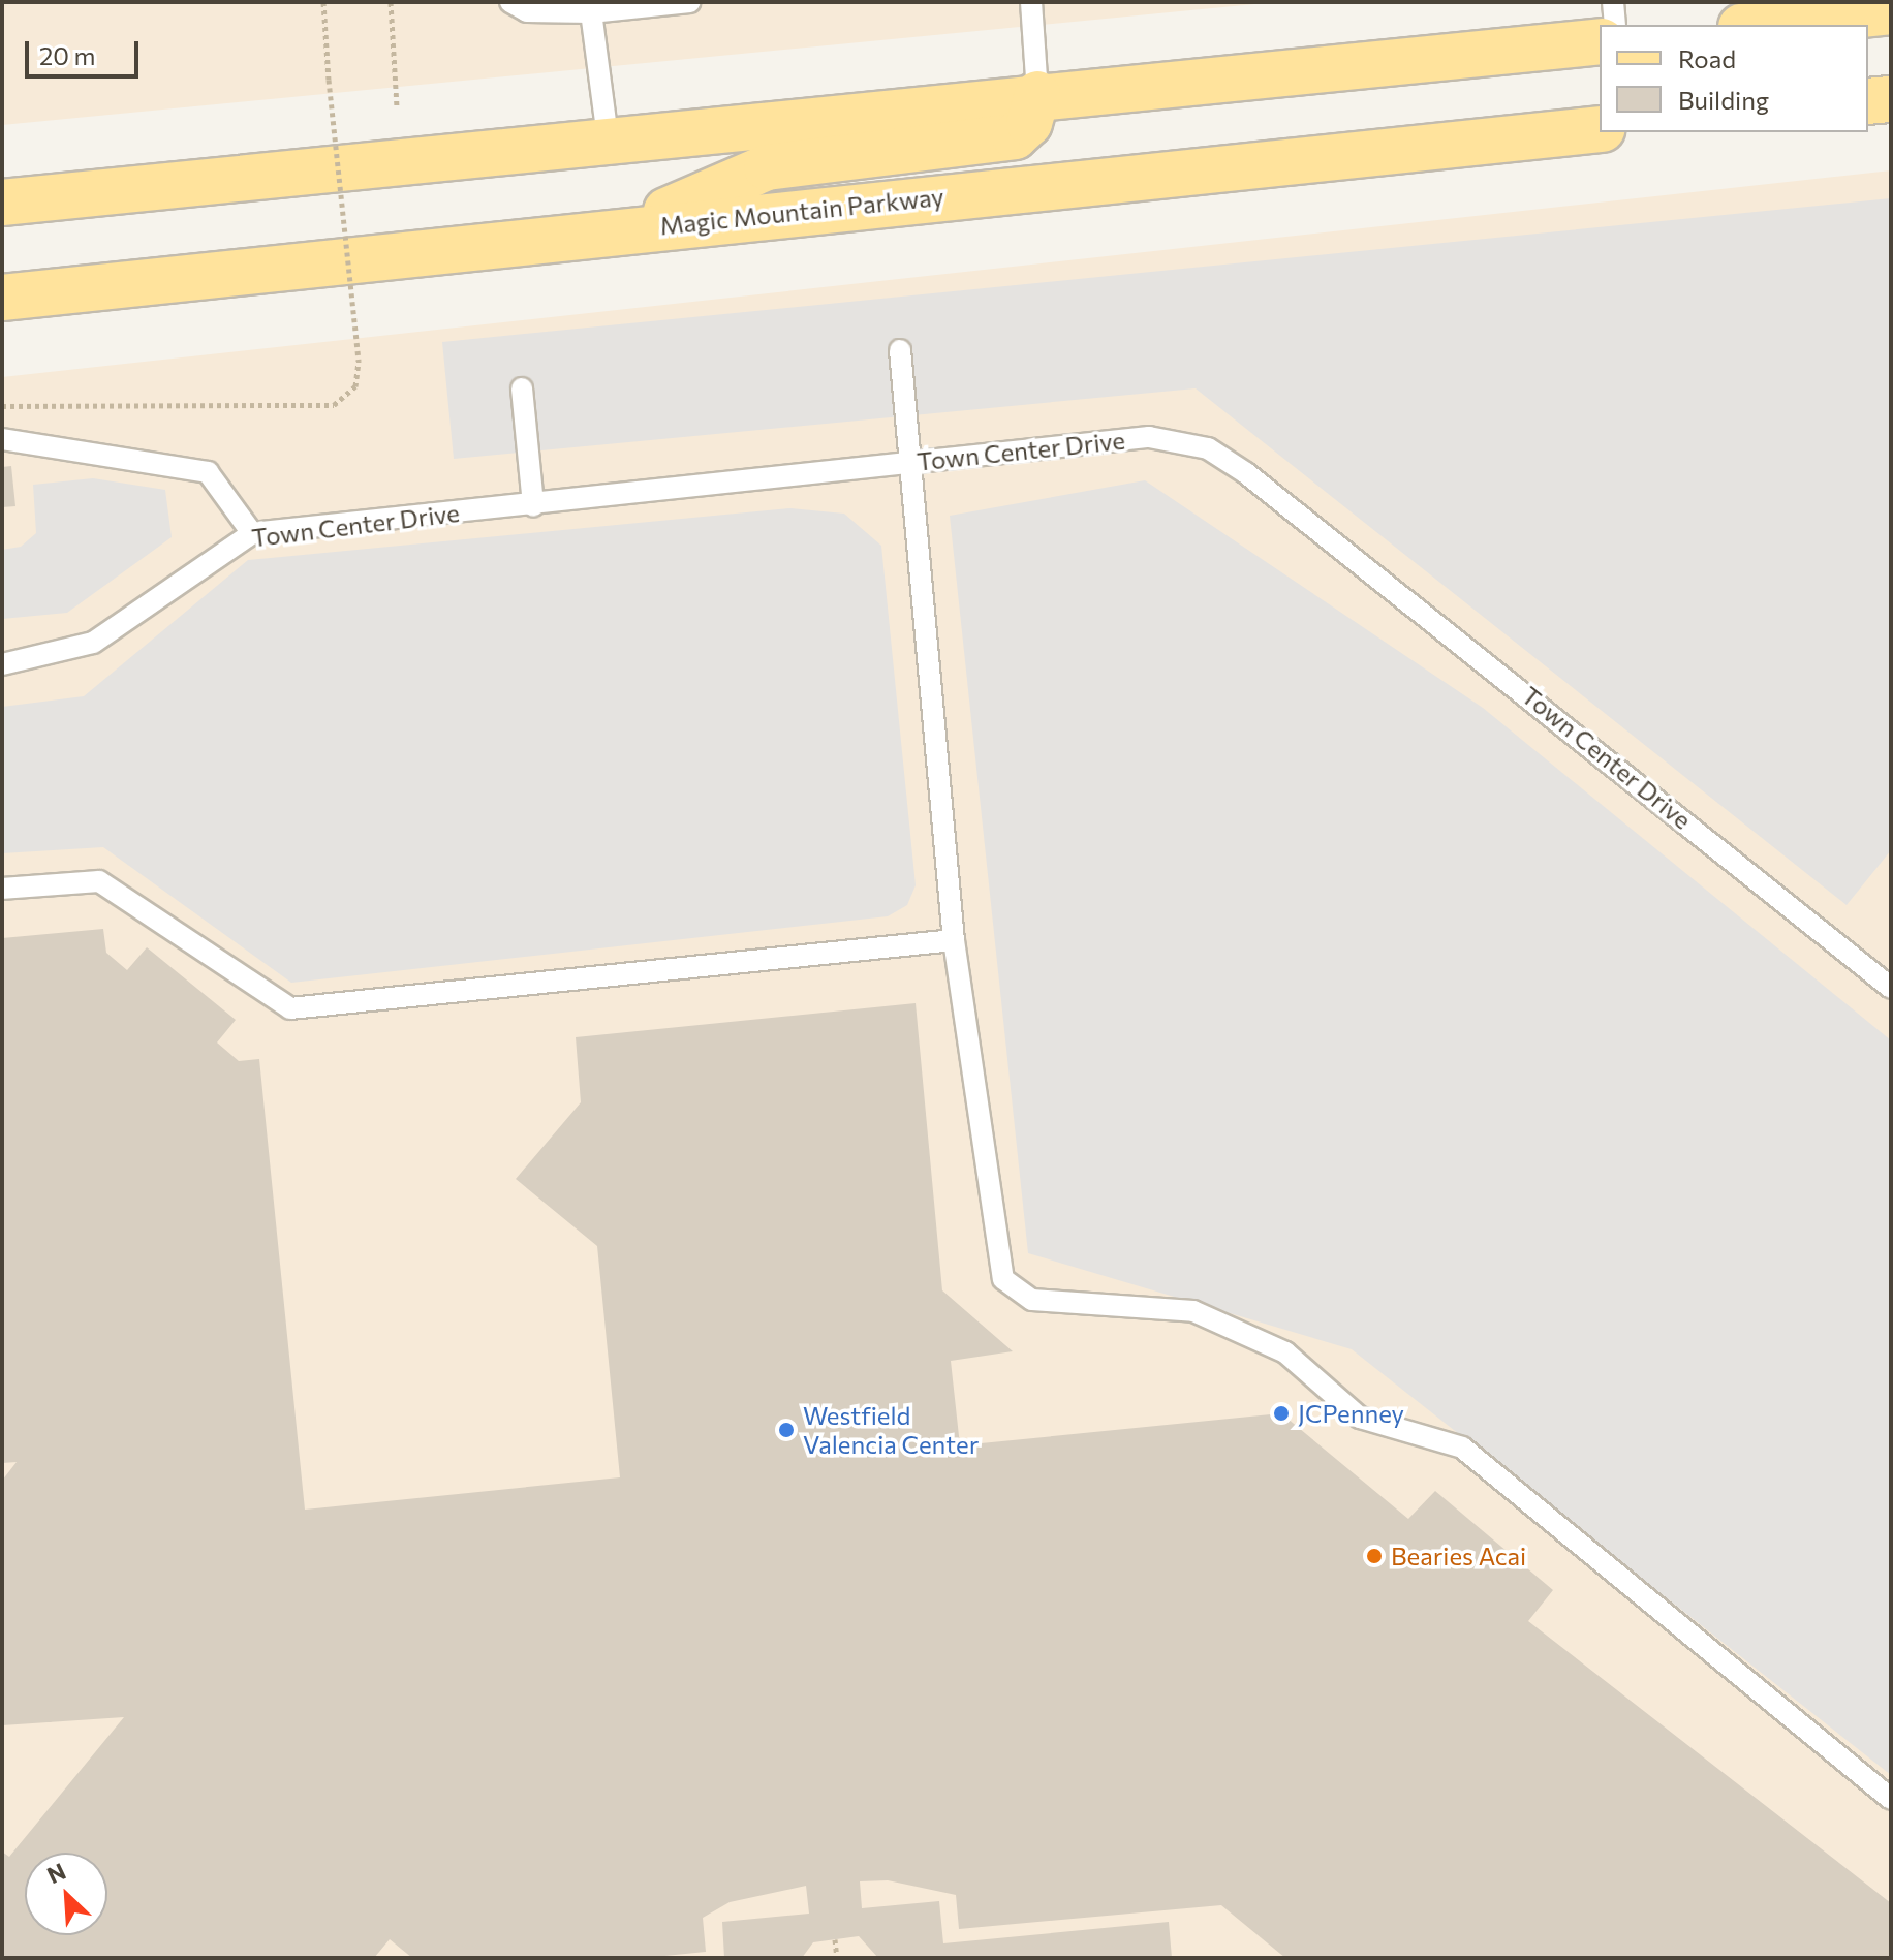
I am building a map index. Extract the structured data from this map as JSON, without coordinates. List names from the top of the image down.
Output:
{
  "streets": {
    "main road": ["Magic Mountain Parkway"],
    "lane": ["Town Center Drive"]
  },
  "places": ["JCPenney", "Westfield Valencia Center", "Bearies Acai"],
  "legend": ["Road", "Building"],
  "scale_bar": "20 m",
  "north": "top left"
}
